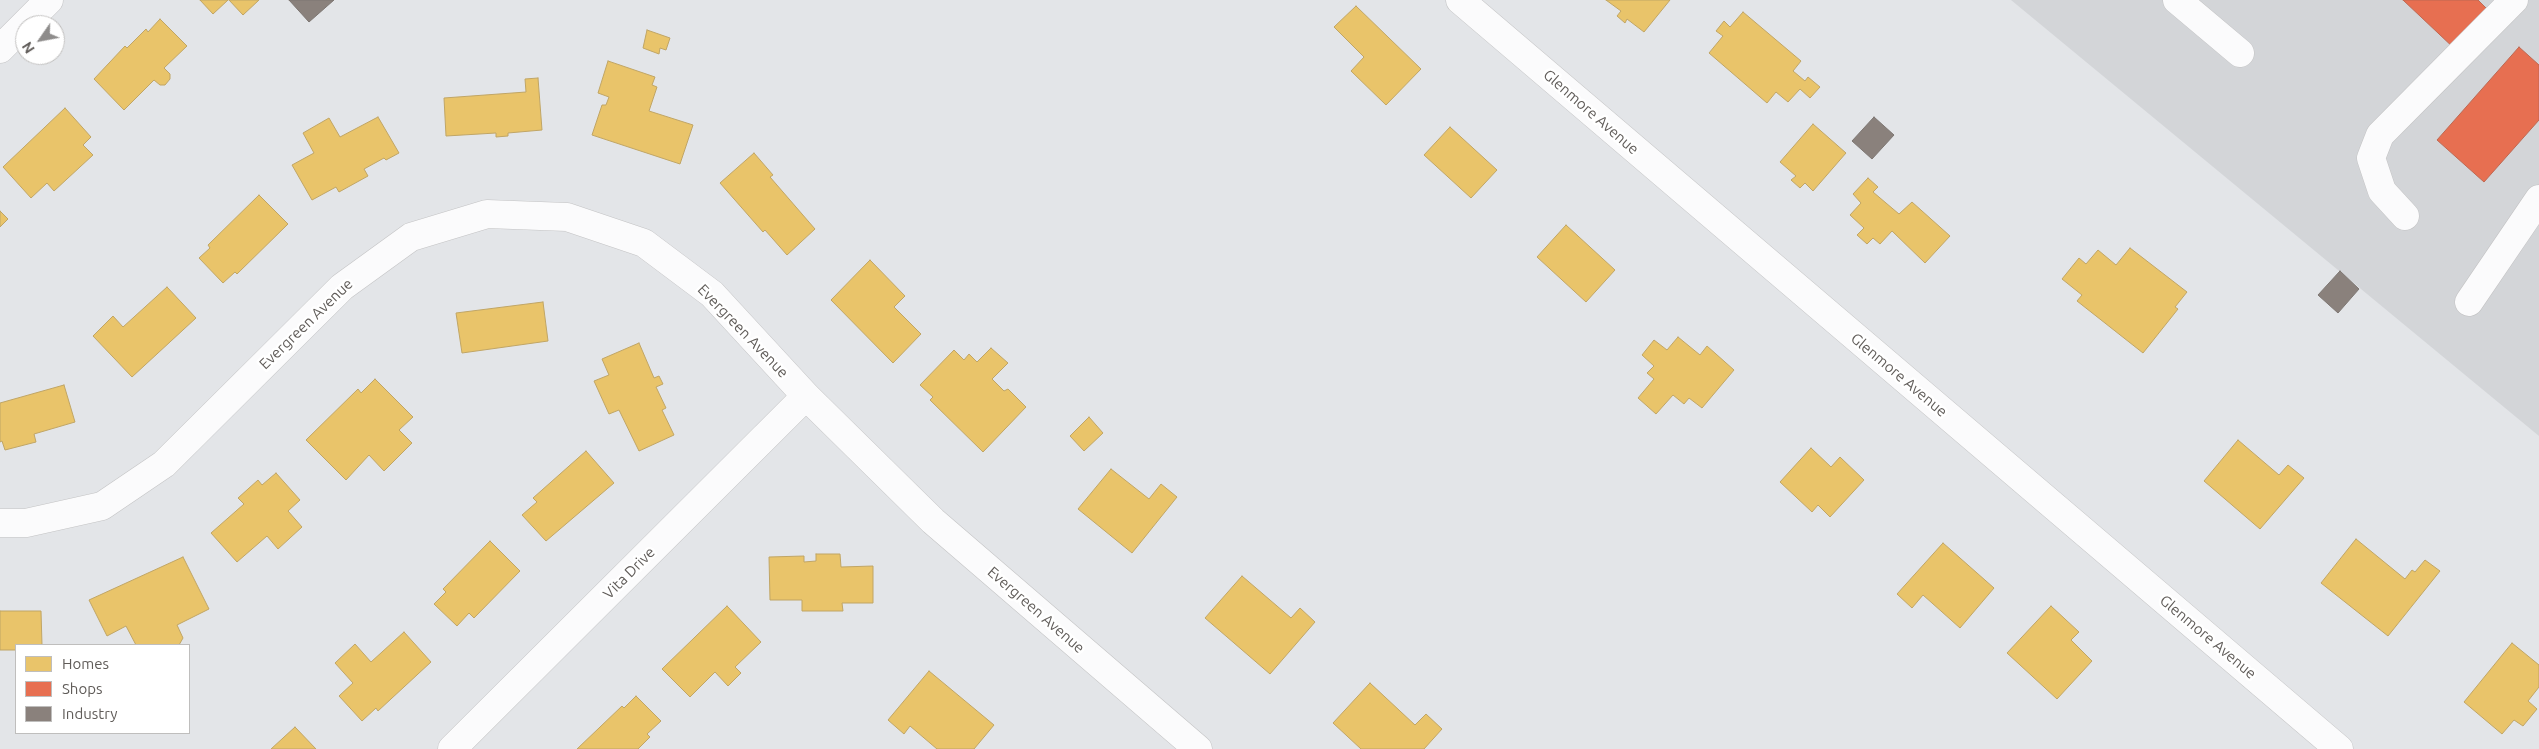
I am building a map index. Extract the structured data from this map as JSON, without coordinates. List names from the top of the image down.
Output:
{
  "streets": {
    "street": ["Glenmore Avenue", "Evergreen Avenue", "Vita Drive"]
  },
  "crossings": [
    ["Evergreen Avenue", "Vita Drive"]
  ],
  "legend": ["Homes", "Shops", "Industry"],
  "north": "bottom left"
}
